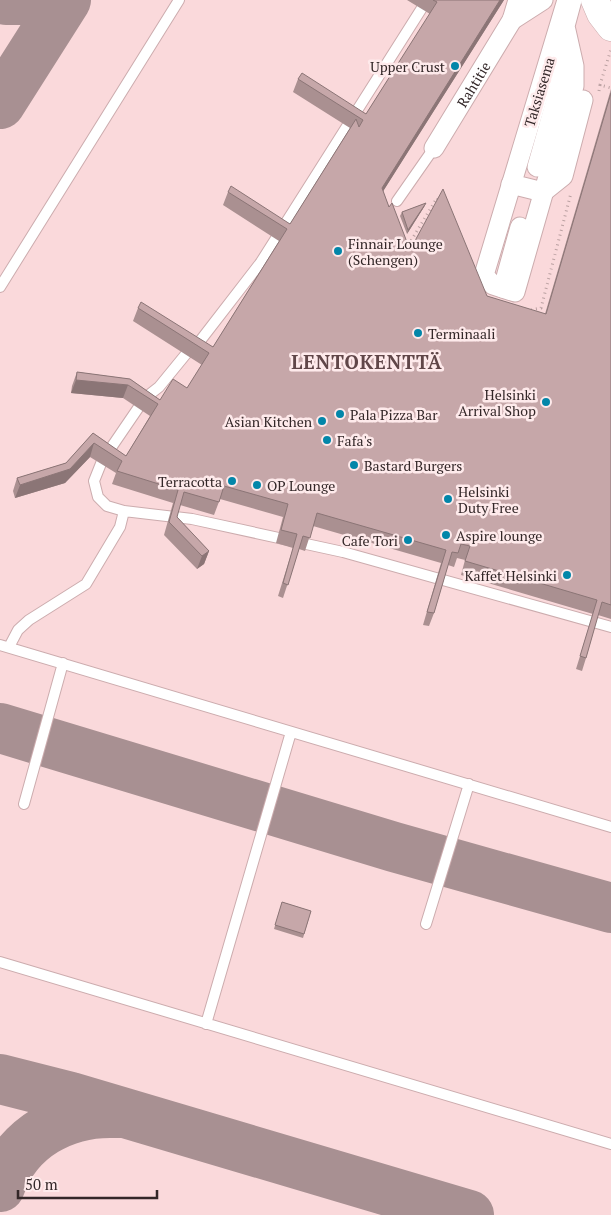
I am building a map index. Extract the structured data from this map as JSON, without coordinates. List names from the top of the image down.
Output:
{
  "streets": {
    "street": ["Rahtitie", "Taksiasema"]
  },
  "districts": ["LENTOKENTTÄ"],
  "places": [
    "Upper Crust",
    "Finnair Lounge (Schengen)",
    "Terminaali",
    "Helsinki Arrival Shop",
    "Pala Pizza Bar",
    "Asian Kitchen",
    "Fafa's",
    "Bastard Burgers",
    "Terracotta",
    "OP Lounge",
    "Helsinki Duty Free",
    "Aspire lounge",
    "Cafe Tori",
    "Kaffet Helsinki"
  ],
  "scale_bar": "50 m"
}
